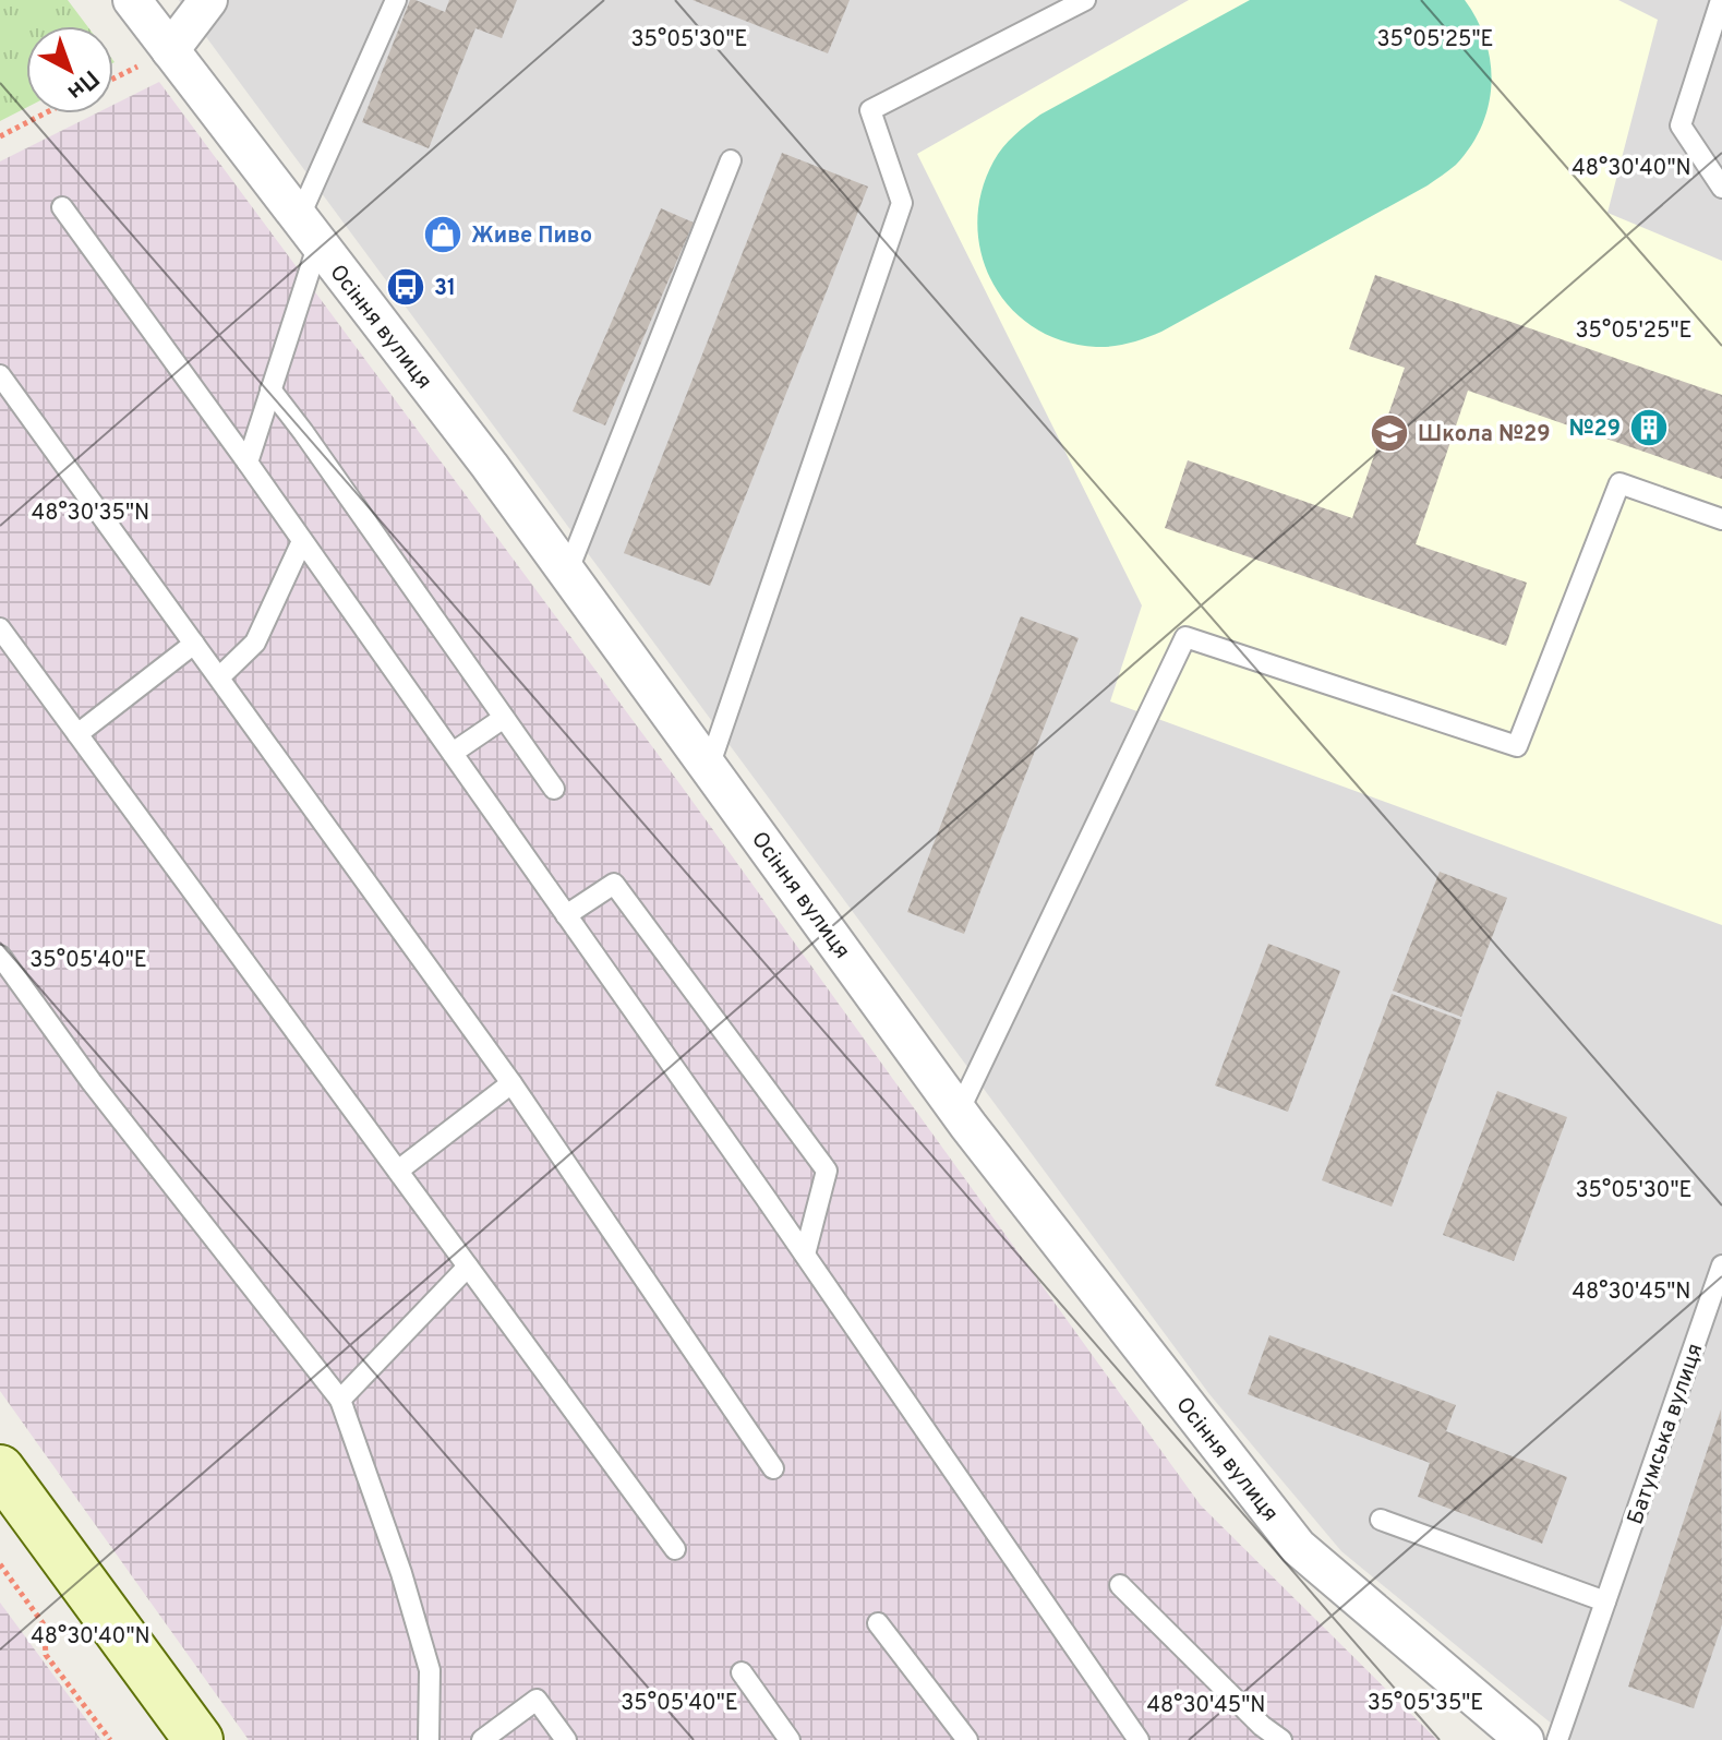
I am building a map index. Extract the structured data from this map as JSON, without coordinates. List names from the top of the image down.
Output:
{
  "streets": {
    "street": ["Осіння вулиця"],
    "lane": ["Батумська вулиця"]
  },
  "crossings": [
    ["Осіння вулиця", "Батумська вулиця"]
  ],
  "places": {
    "shop": ["Живе Пиво"],
    "bus stop": ["31"],
    "building": ["№29"],
    "school or university": ["Школа №29"]
  },
  "north": "bottom right",
  "coordinates": [
    "35°05'25\"E",
    "35°05'30\"E",
    "48°30'40\"N",
    "48°30'35\"N",
    "35°05'40\"E",
    "48°30'45\"N",
    "35°05'35\"E"
  ]
}
